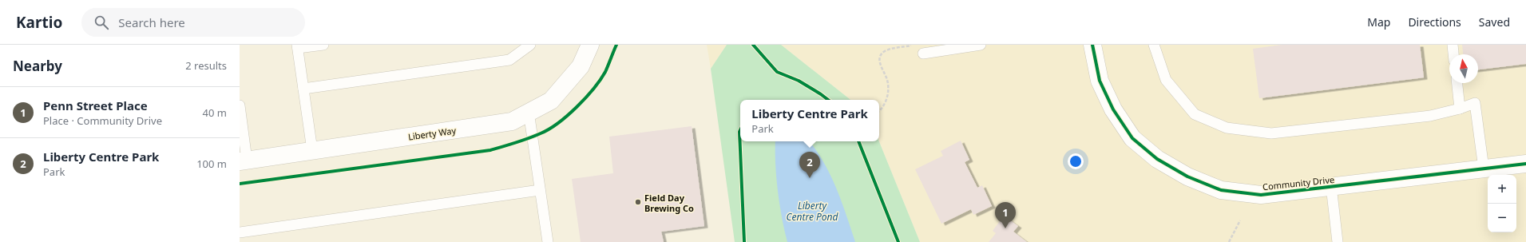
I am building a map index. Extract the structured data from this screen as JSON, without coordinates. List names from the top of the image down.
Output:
{
  "streets": {
    "street": ["Liberty Way", "Community Drive"]
  },
  "water": ["Liberty Centre Pond"],
  "places": ["Field Day Brewing Co"],
  "north": "top",
  "page": {
    "header": "Kartio",
    "search": "Search here",
    "nav": ["Map", "Directions", "Saved"],
    "heading": ["Nearby", "2 results"],
    "list": [
      {
        "mark": "1",
        "name": "Penn Street Place",
        "note": "Place · Community Drive",
        "value": "40 m"
      },
      {
        "mark": "2",
        "name": "Liberty Centre Park",
        "note": "Park",
        "value": "100 m"
      }
    ],
    "popup": ["Liberty Centre Park", "Park"],
    "pins": ["2", "1"],
    "map_buttons": ["+", "−"]
  }
}
